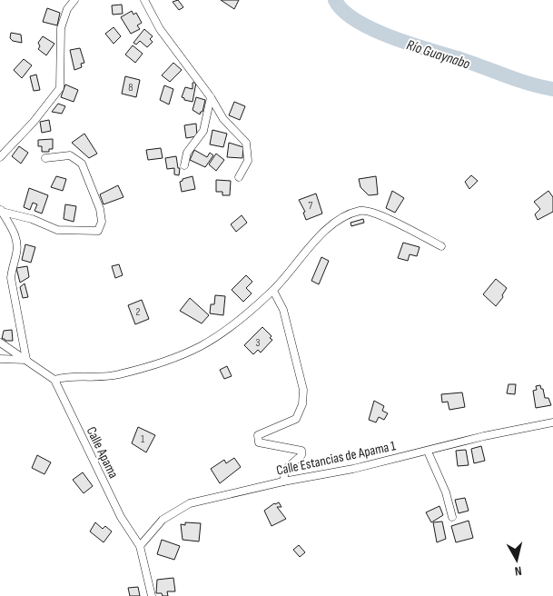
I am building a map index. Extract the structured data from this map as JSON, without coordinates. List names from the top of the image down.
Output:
{
  "streets": {
    "street": ["Calle Apama", "Calle Estancias de Apama 1"]
  },
  "crossings": [
    ["Calle Apama", "Calle Estancias de Apama 1"]
  ],
  "water": ["Río Guaynabo"],
  "house_numbers": [
    "8",
    "7",
    "2",
    "3",
    "1"
  ],
  "north": "bottom"
}
